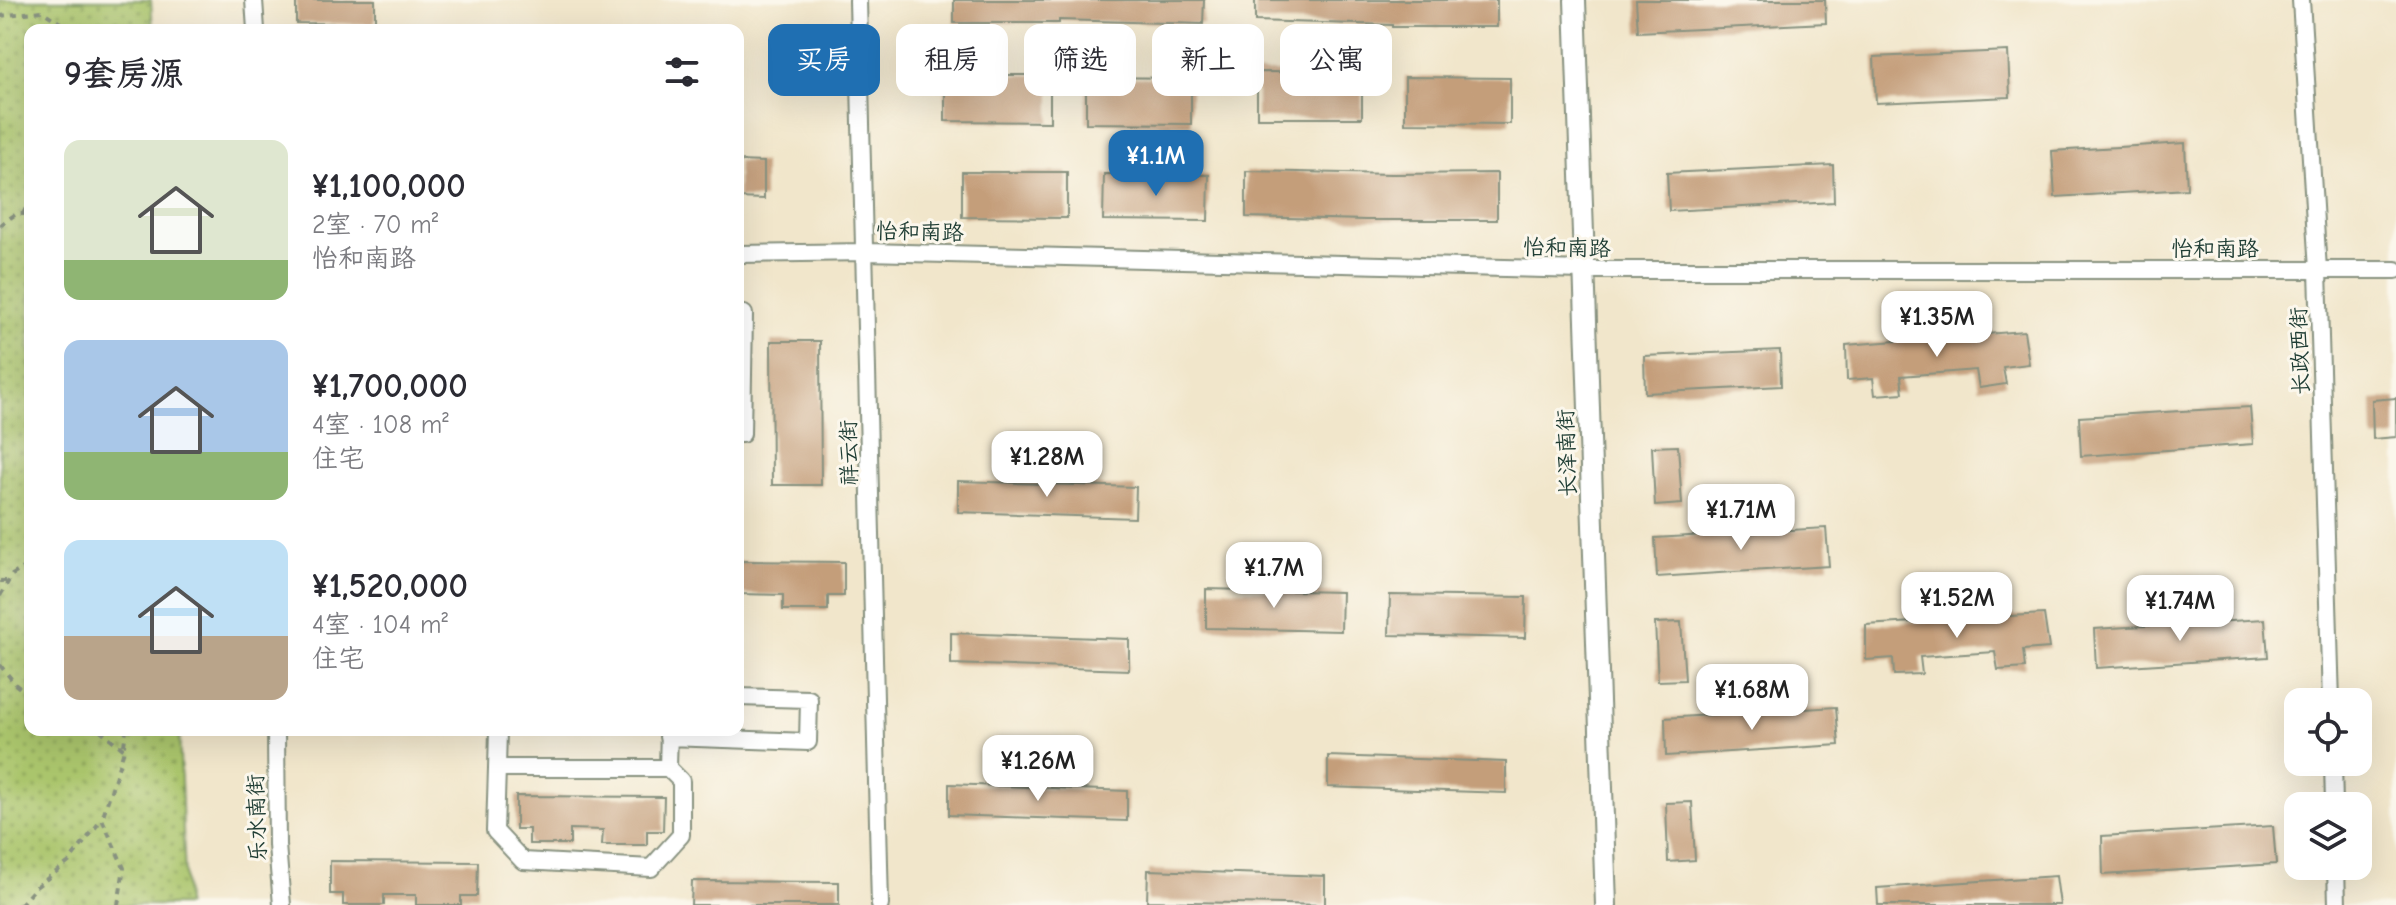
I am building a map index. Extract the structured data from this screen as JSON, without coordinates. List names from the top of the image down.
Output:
{
  "streets": {
    "street": [
      "怡和南路",
      "长政西街",
      "祥云街",
      "长泽南街",
      "乐水南街"
    ]
  },
  "crossings": [
    ["怡和南路", "长政西街"],
    ["怡和南路", "祥云街"],
    ["怡和南路", "长泽南街"]
  ],
  "page": {
    "chip": [
      "买房",
      "租房",
      "筛选",
      "新上",
      "公寓"
    ],
    "heading": "9套房源",
    "list": [
      {
        "name": "¥1,100,000",
        "note": "2室 · 70 m² · 怡和南路"
      },
      {
        "name": "¥1,700,000",
        "note": "4室 · 108 m² · 住宅"
      },
      {
        "name": "¥1,520,000",
        "note": "4室 · 104 m² · 住宅"
      }
    ],
    "price": [
      "¥1.1M",
      "¥1.35M",
      "¥1.28M",
      "¥1.71M",
      "¥1.7M",
      "¥1.52M",
      "¥1.74M",
      "¥1.68M",
      "¥1.26M"
    ]
  }
}
